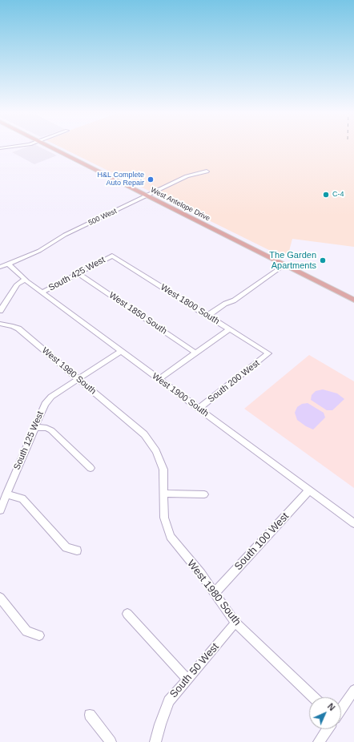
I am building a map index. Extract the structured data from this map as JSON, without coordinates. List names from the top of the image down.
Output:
{
  "streets": {
    "main road": ["West Antelope Drive"],
    "street": [
      "500 West",
      "South 425 West",
      "West 1800 South",
      "West 1850 South",
      "West 1980 South",
      "South 200 West",
      "West 1900 South",
      "South 125 West",
      "South 100 West",
      "South 50 West"
    ]
  },
  "crossings": [
    ["West Antelope Drive", "500 West"],
    ["500 West", "West 1900 South"],
    ["South 425 West", "West 1800 South"],
    ["South 425 West", "West 1850 South"],
    ["South 425 West", "West 1900 South"],
    ["West 1800 South", "South 200 West"],
    ["West 1980 South", "South 125 West"],
    ["West 1980 South", "South 100 West"],
    ["West 1980 South", "South 50 West"],
    ["South 200 West", "West 1900 South"],
    ["West 1900 South", "South 125 West"],
    ["West 1900 South", "South 100 West"]
  ],
  "places": ["H&L Complete Auto Repair", "C-4", "The Garden Apartments"],
  "north": "top right"
}
